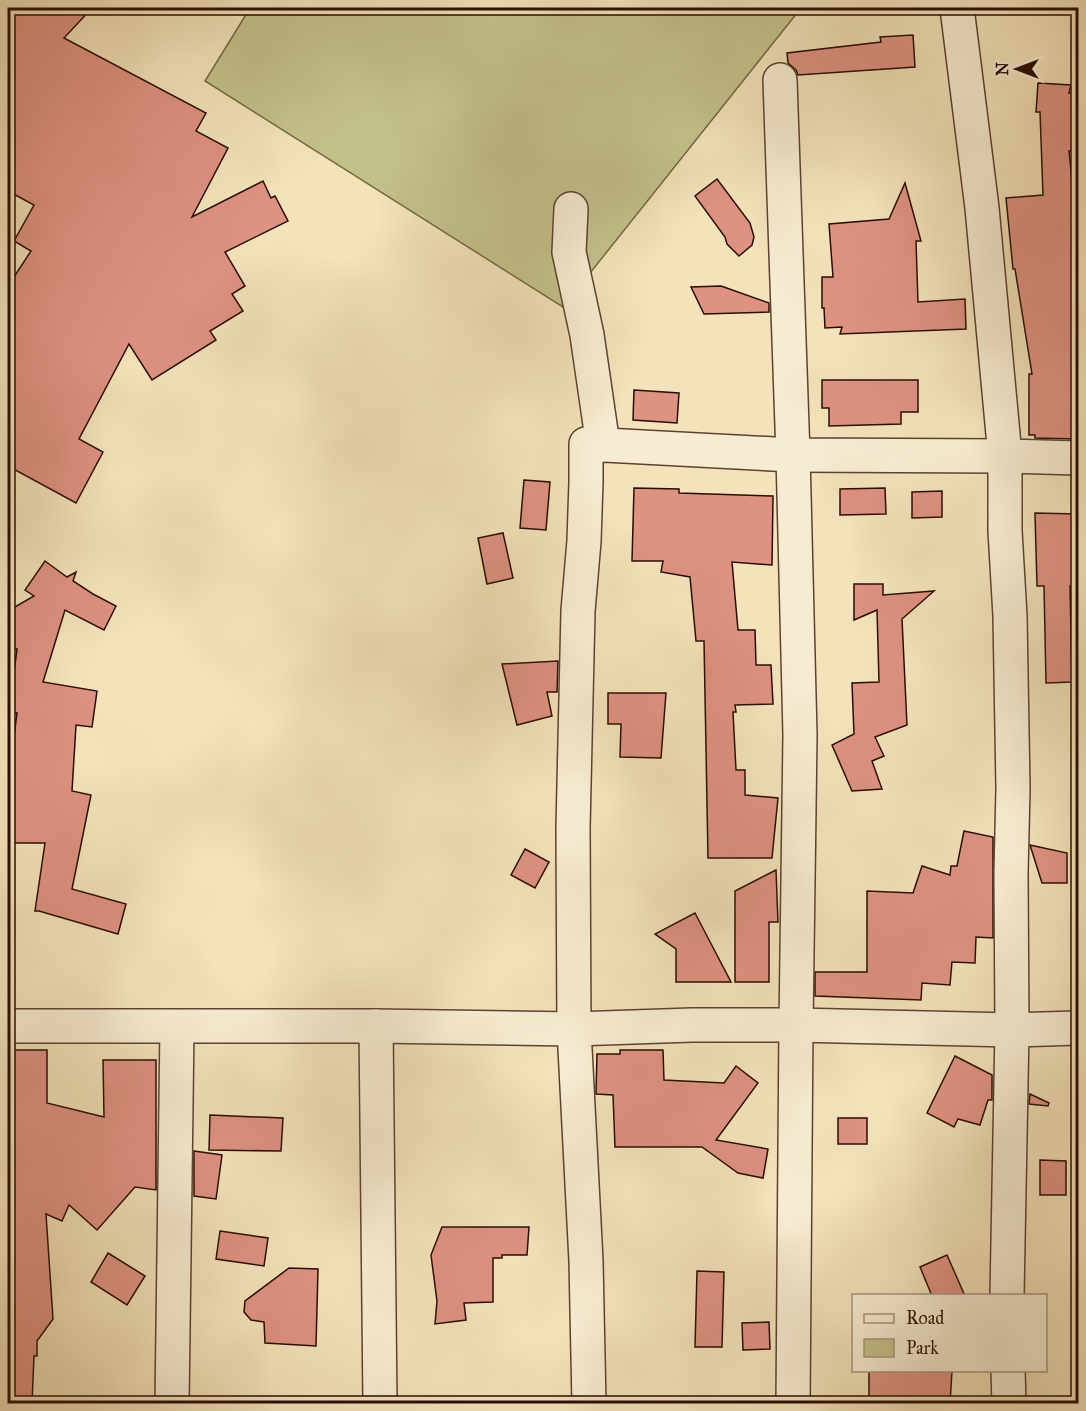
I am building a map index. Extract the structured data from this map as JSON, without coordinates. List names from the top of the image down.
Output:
{
  "legend": ["Road", "Park"],
  "north": "left"
}
